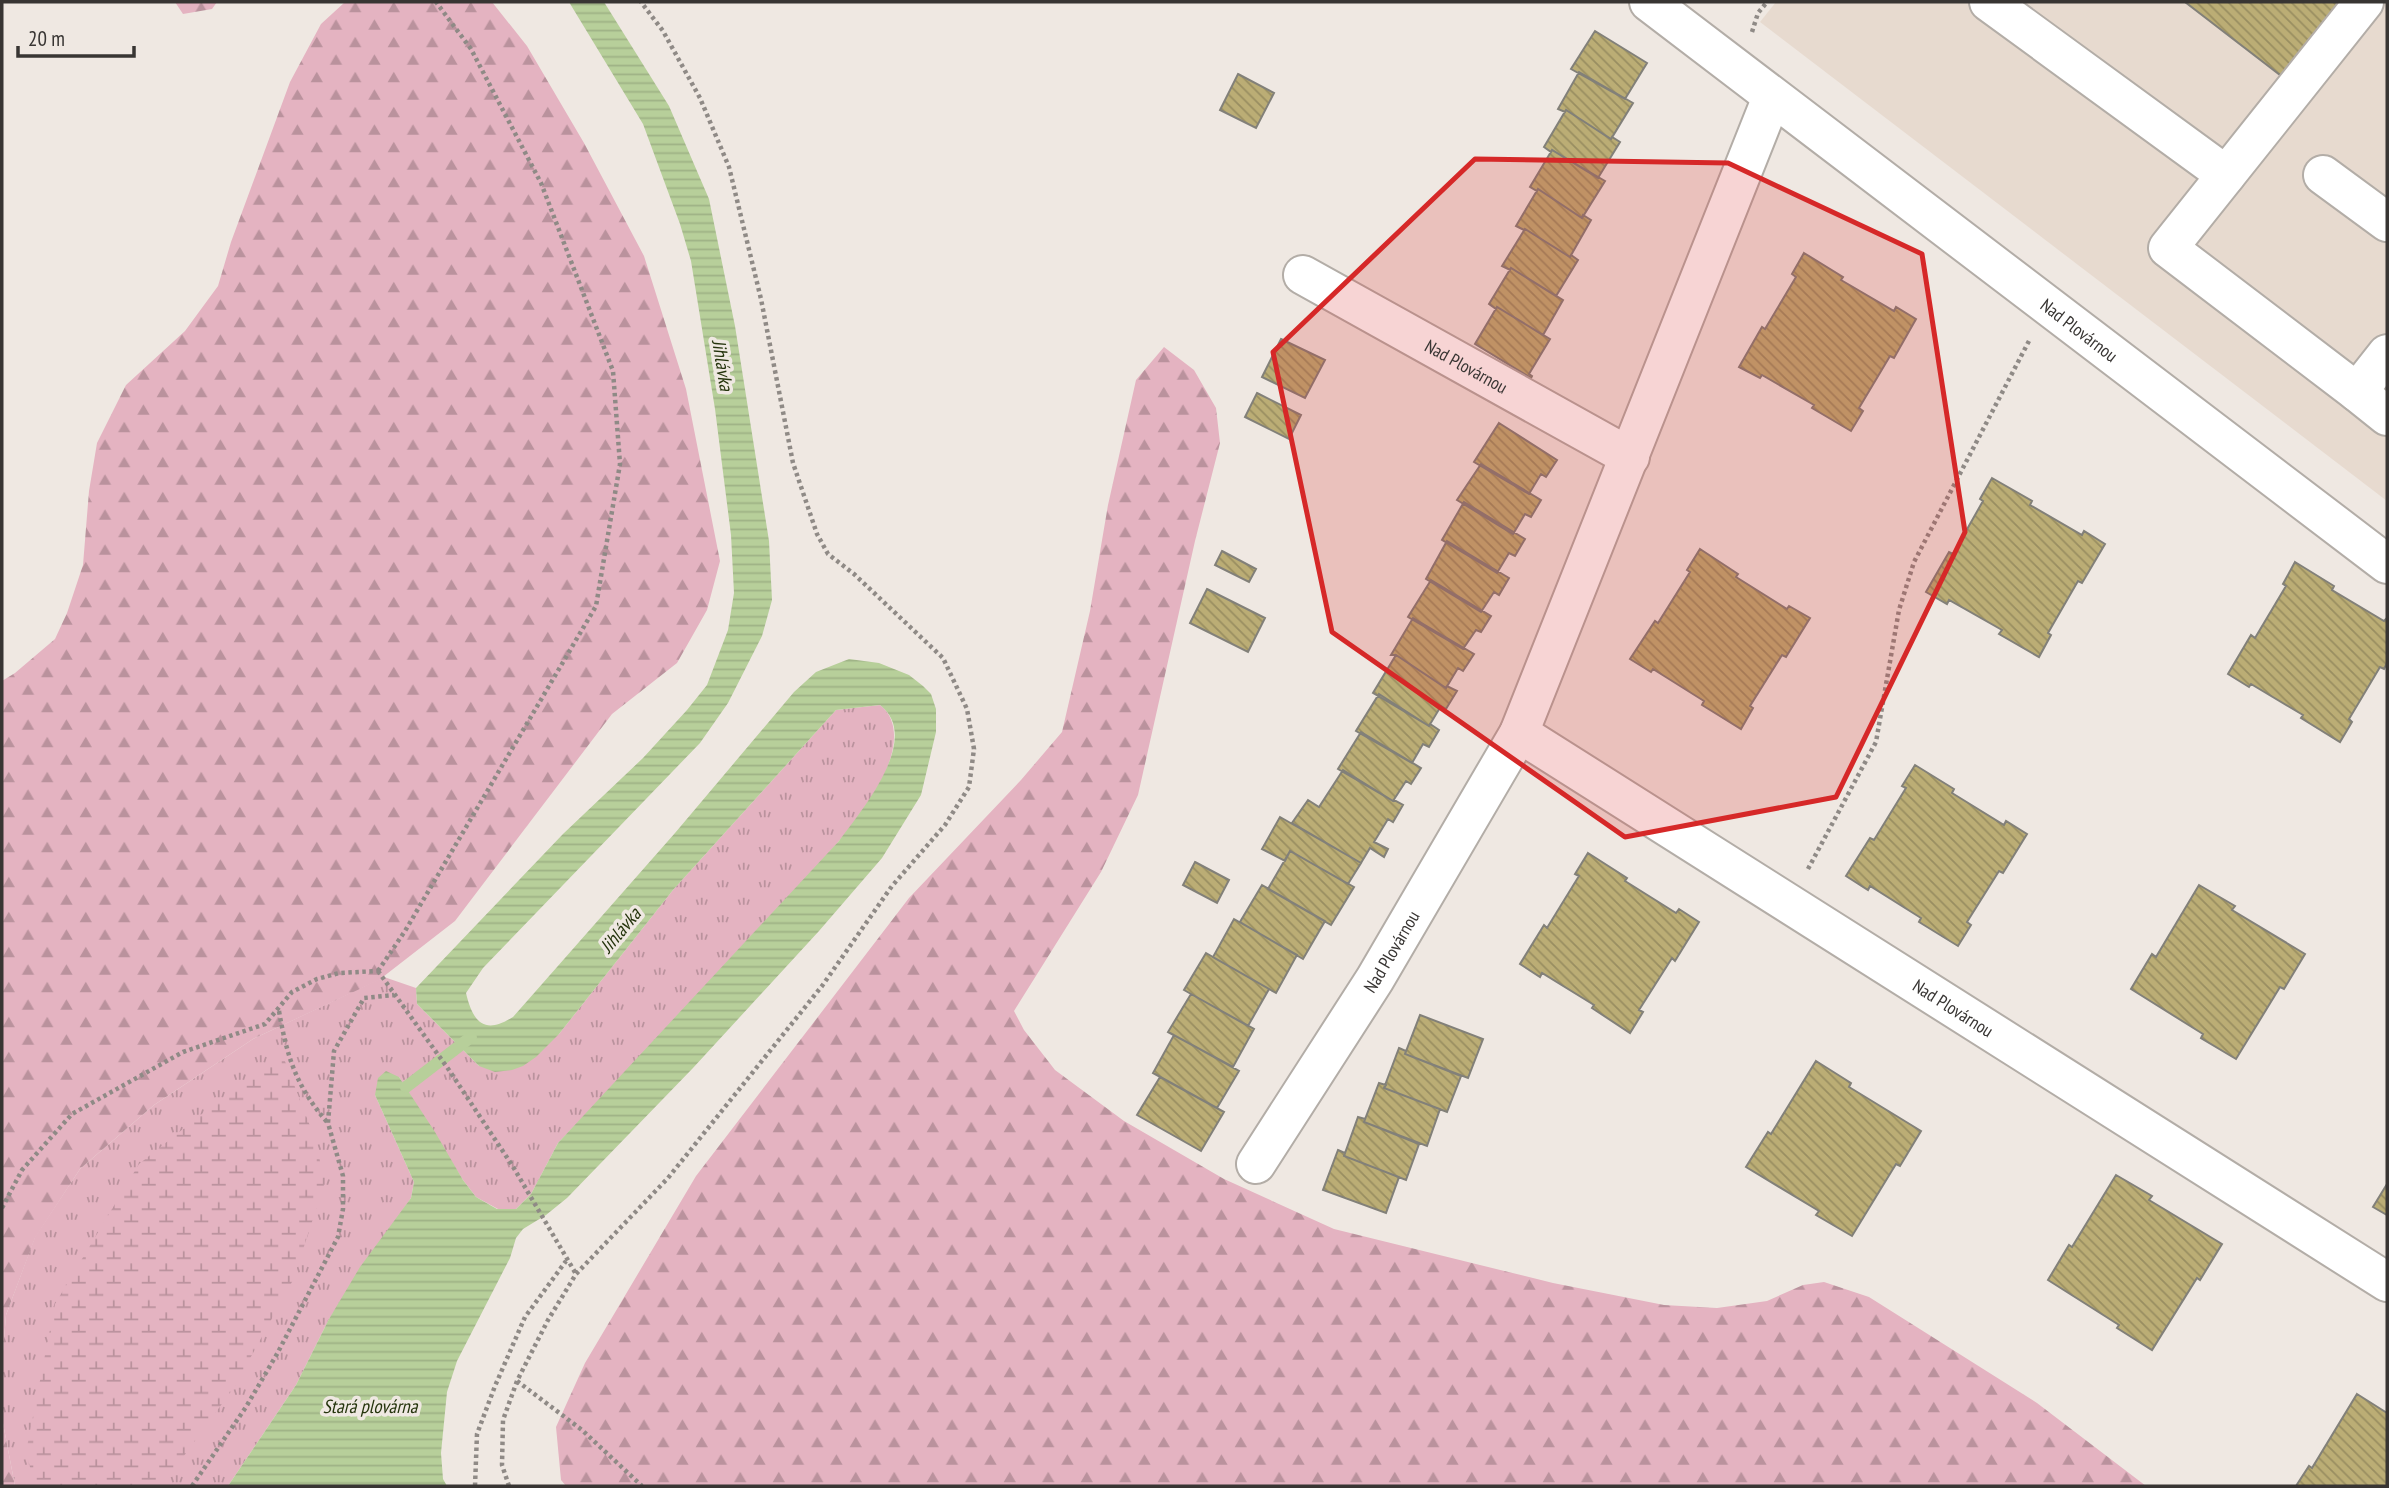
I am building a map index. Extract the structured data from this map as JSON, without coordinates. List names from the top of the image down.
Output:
{
  "streets": {
    "street": ["Nad Plovárnou"]
  },
  "water": ["Jihlávka", "Stará plovárna"],
  "scale_bar": "20 m"
}
